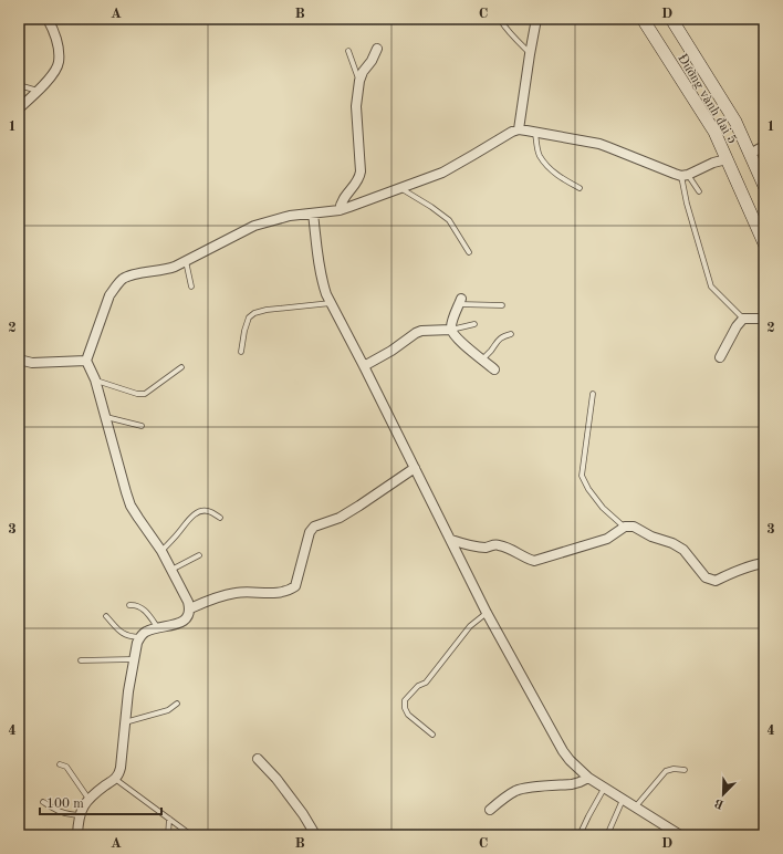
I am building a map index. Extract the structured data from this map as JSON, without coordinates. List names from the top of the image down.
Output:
{
  "streets": {
    "main road": ["Đường vành đai 5"]
  },
  "scale_bar": "100 m",
  "north": "bottom left",
  "grid": {
    "columns": [
      "A",
      "B",
      "C",
      "D"
    ],
    "rows": [
      "1",
      "2",
      "3",
      "4"
    ]
  }
}
